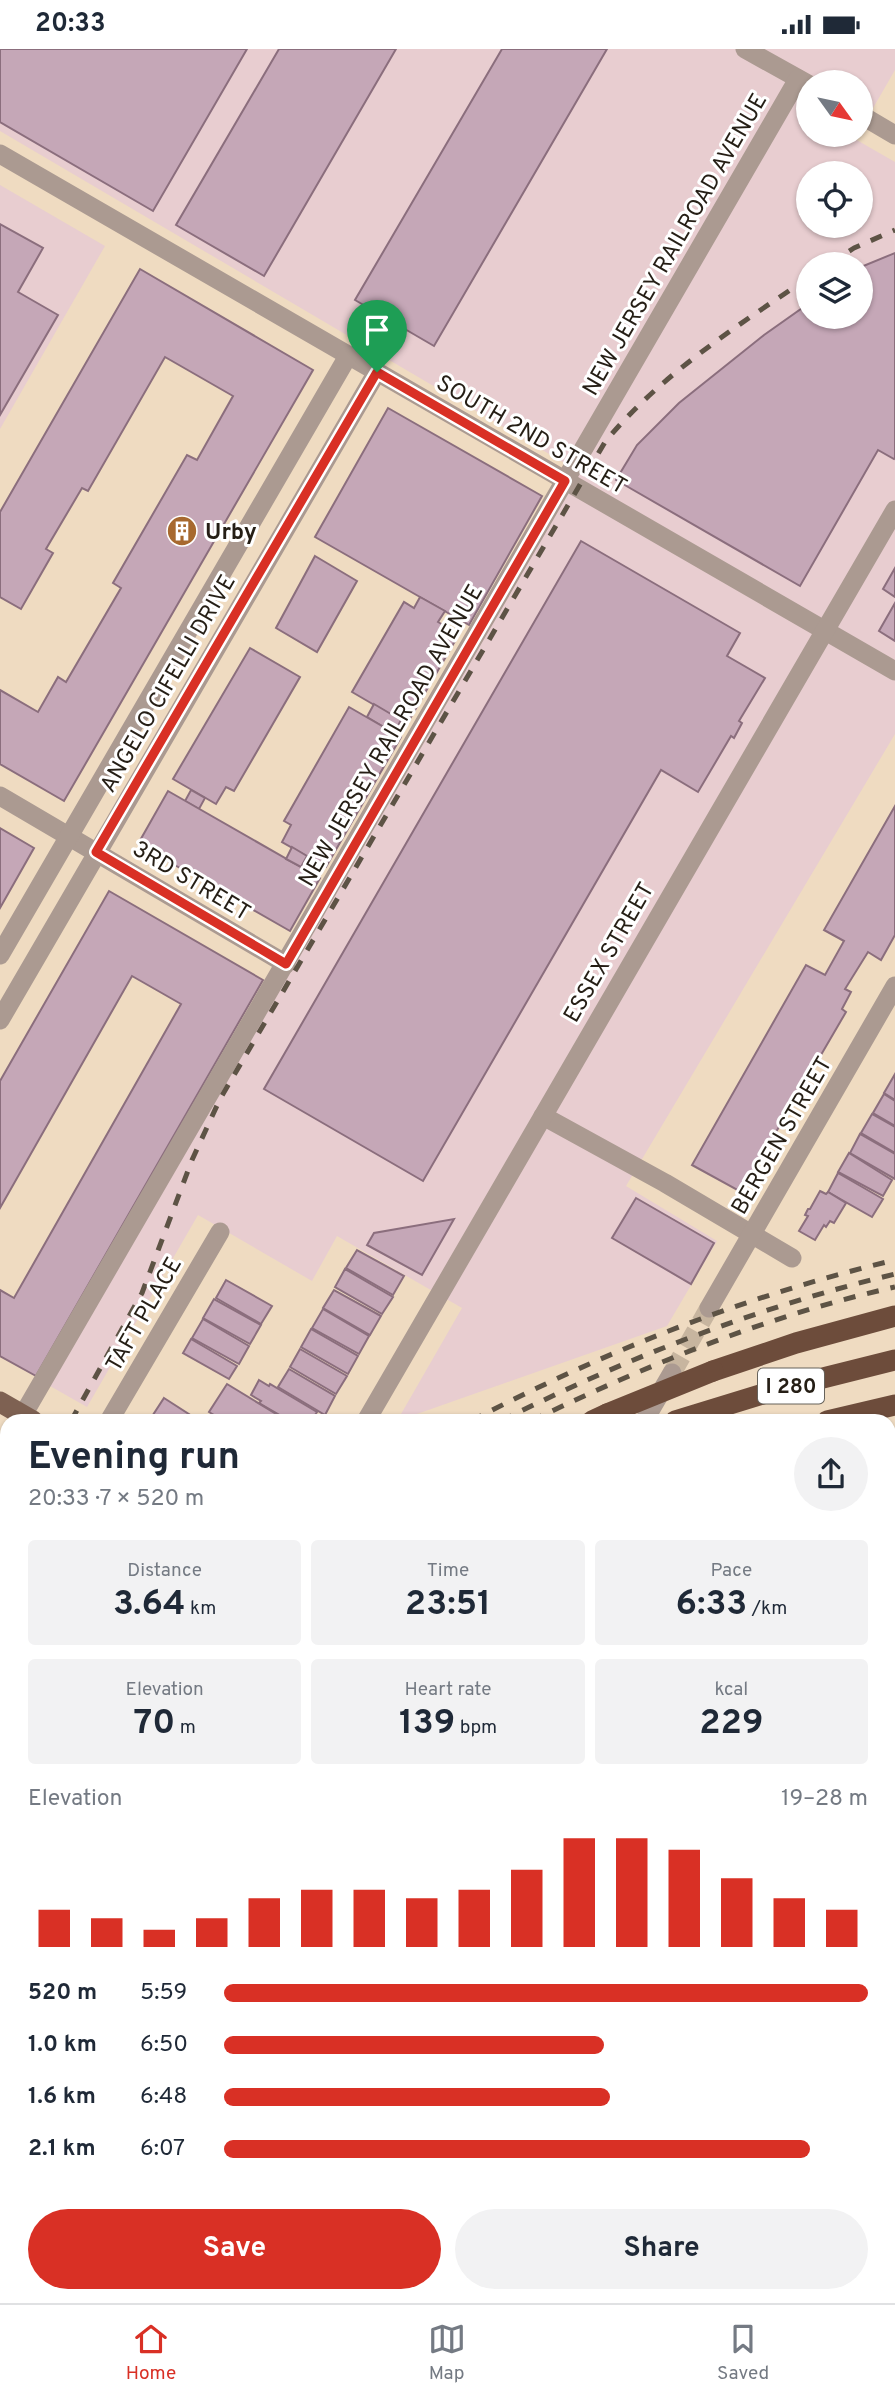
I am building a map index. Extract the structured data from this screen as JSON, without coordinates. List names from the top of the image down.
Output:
{
  "streets": {
    "highway": ["I 280"],
    "street": [
      "NEW JERSEY RAILROAD AVENUE",
      "SOUTH 2ND STREET",
      "ANGELO CIFELLI DRIVE",
      "3RD STREET",
      "ESSEX STREET",
      "BERGEN STREET",
      "TAFT PLACE"
    ]
  },
  "crossings": [
    ["NEW JERSEY RAILROAD AVENUE", "SOUTH 2ND STREET"],
    ["NEW JERSEY RAILROAD AVENUE", "3RD STREET"],
    ["SOUTH 2ND STREET", "ANGELO CIFELLI DRIVE"],
    ["SOUTH 2ND STREET", "ESSEX STREET"],
    ["ANGELO CIFELLI DRIVE", "3RD STREET"]
  ],
  "places": {
    "building": ["Urby"]
  },
  "north": "bottom right",
  "page": {
    "status": "20:33",
    "heading": ["Evening run", "20:33 · 7 × 520 m"],
    "stats": [
      ["Distance", "3.64 km"],
      ["Time", "23:51"],
      ["Pace", "6:33 /km"],
      ["Elevation", "70 m"],
      ["Heart rate", "139 bpm"],
      ["kcal", "229"]
    ],
    "chart": ["Elevation", "19–28 m"],
    "list": [
      {
        "name": "520 m",
        "note": "5:59"
      },
      {
        "name": "1.0 km",
        "note": "6:50"
      },
      {
        "name": "1.6 km",
        "note": "6:48"
      },
      {
        "name": "2.1 km",
        "note": "6:07"
      }
    ],
    "buttons": ["Save", "Share"],
    "tabs": ["Home", "Map", "Saved"]
  }
}
